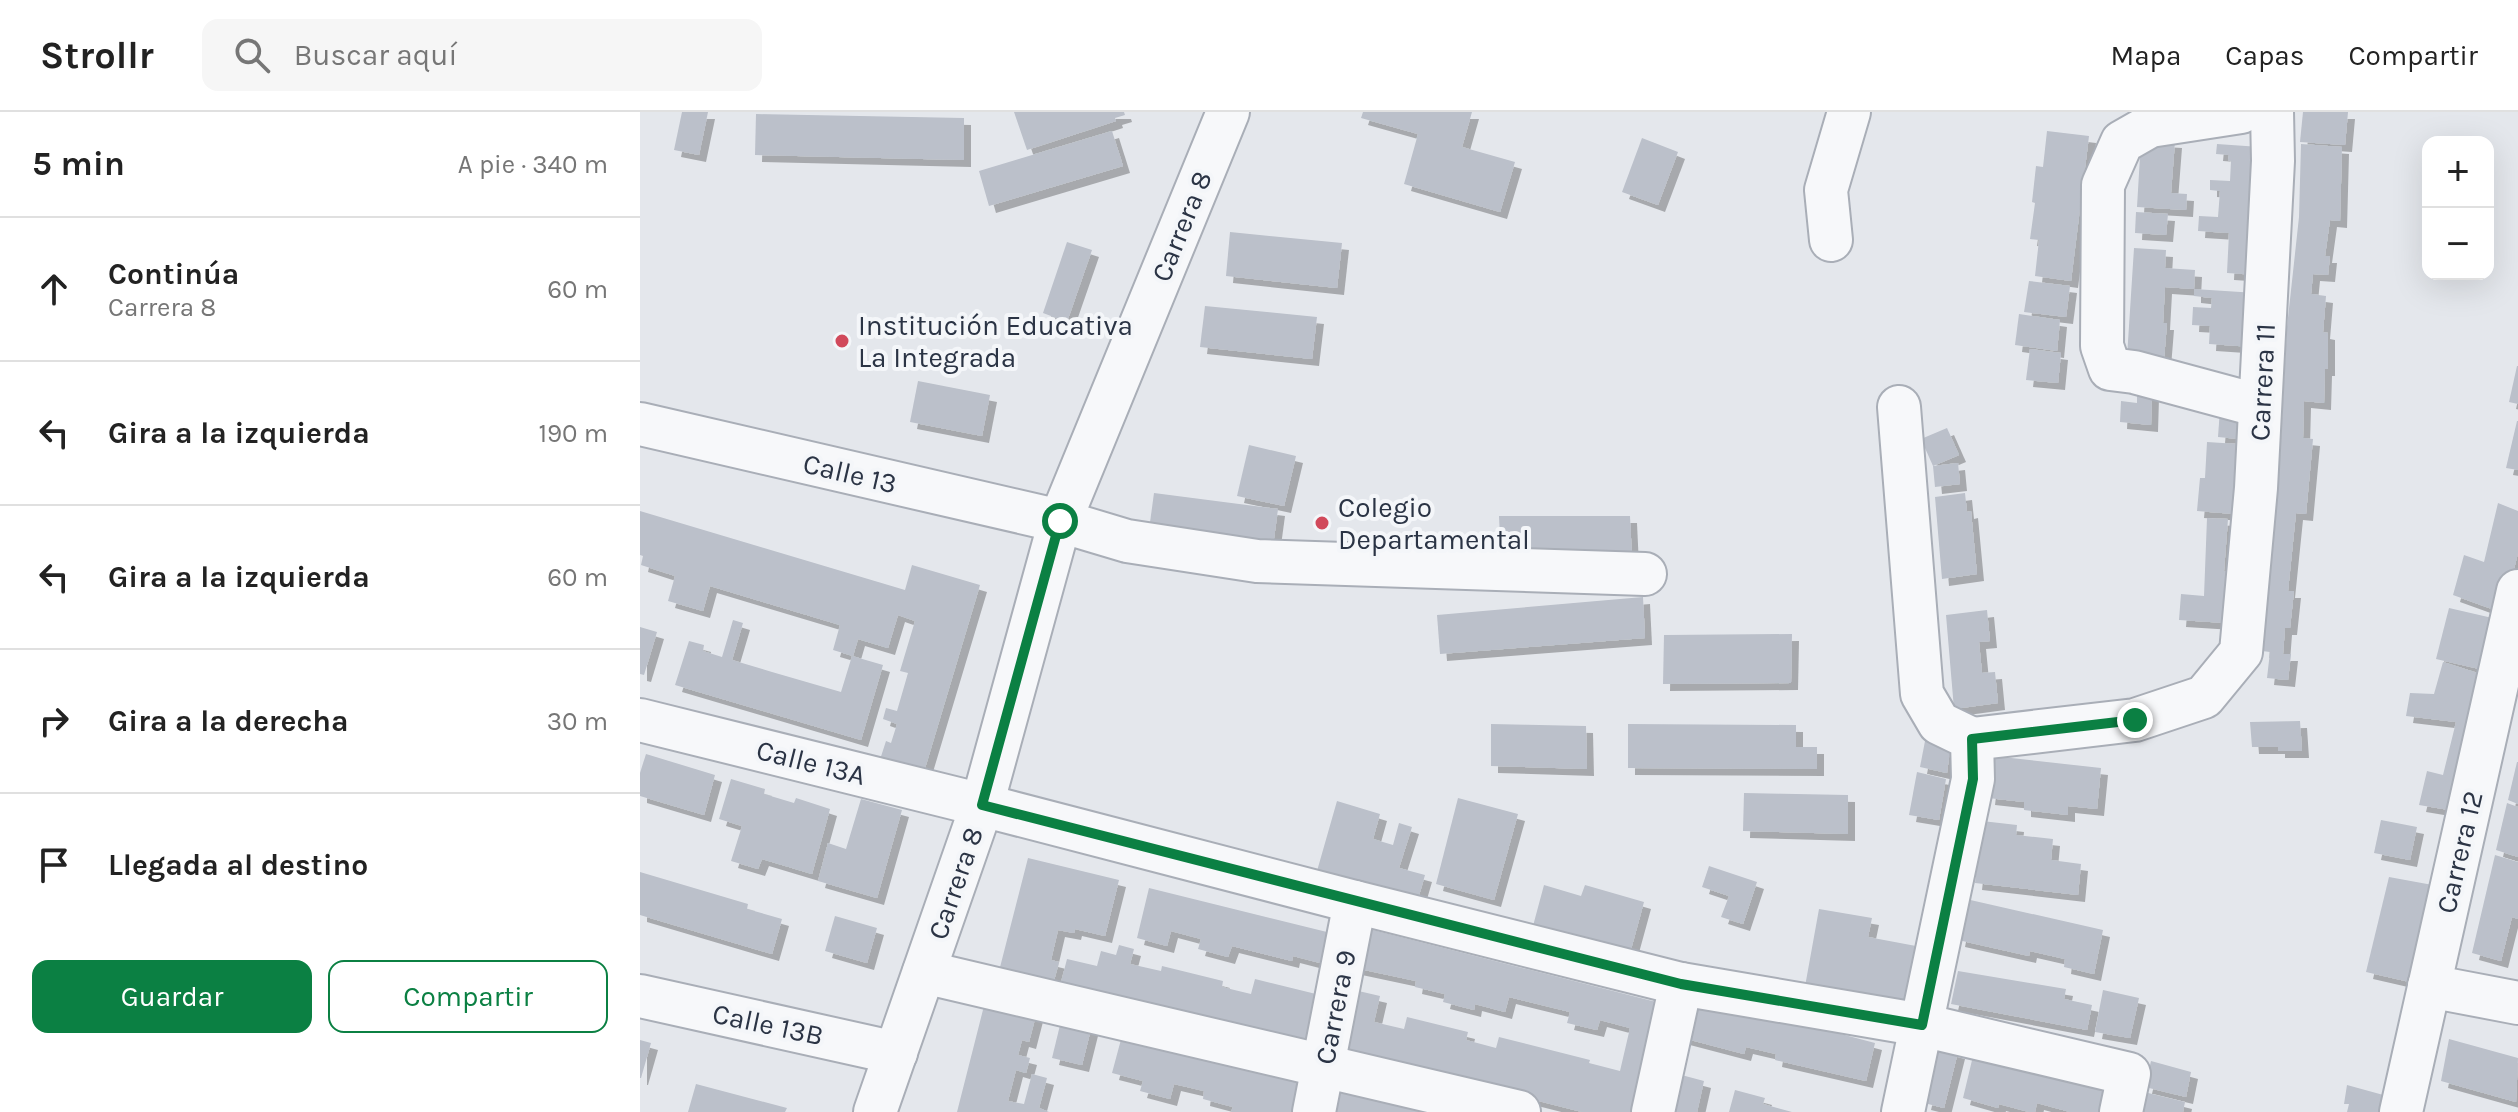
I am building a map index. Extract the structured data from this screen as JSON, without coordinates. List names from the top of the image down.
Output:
{
  "streets": {
    "street": [
      "Carrera 8",
      "Carrera 11",
      "Calle 13",
      "Calle 13A",
      "Carrera 12",
      "Carrera 9",
      "Calle 13B"
    ]
  },
  "crossings": [
    ["Carrera 8", "Calle 13"],
    ["Carrera 8", "Calle 13A"],
    ["Carrera 8", "Calle 13B"],
    ["Calle 13A", "Carrera 9"]
  ],
  "places": ["Institución Educativa La Integrada", "Colegio Departamental"],
  "page": {
    "header": "Strollr",
    "search": "Buscar aquí",
    "nav": ["Mapa", "Capas", "Compartir"],
    "heading": ["5 min", "A pie · 340 m"],
    "map_buttons": ["+", "−"],
    "list": [
      ["Continúa", "Carrera 8", "60 m"],
      ["Gira a la izquierda", "190 m"],
      ["Gira a la izquierda", "60 m"],
      ["Gira a la derecha", "30 m"],
      "Llegada al destino"
    ],
    "buttons": ["Guardar", "Compartir"]
  }
}
